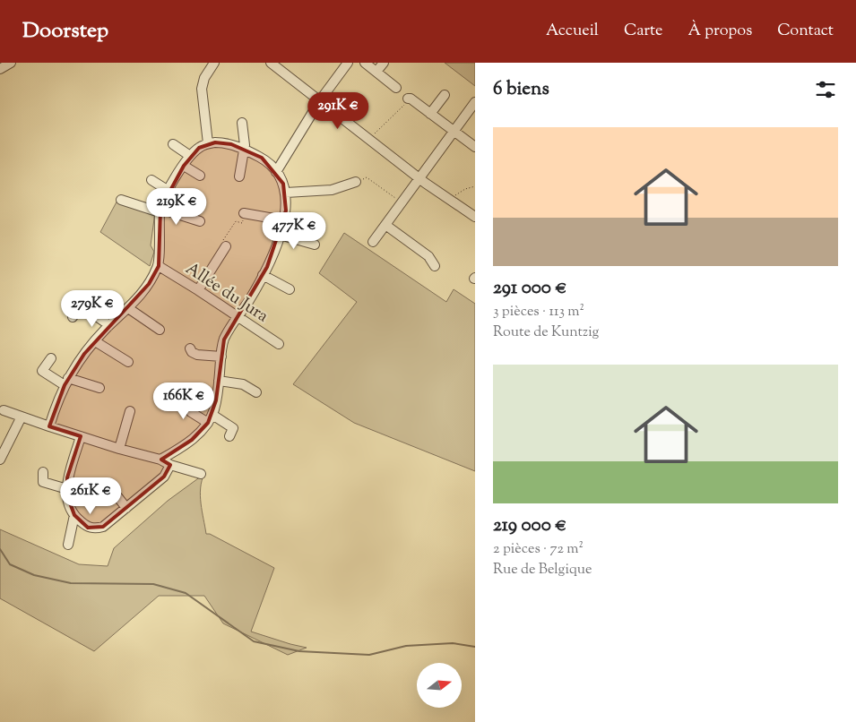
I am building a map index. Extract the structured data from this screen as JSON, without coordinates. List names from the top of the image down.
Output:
{
  "streets": {
    "street": ["Allée du Jura"]
  },
  "north": "right",
  "page": {
    "header": "Doorstep",
    "nav": [
      "Accueil",
      "Carte",
      "À propos",
      "Contact"
    ],
    "heading": "6 biens",
    "price": [
      "291K €",
      "219K €",
      "477K €",
      "279K €",
      "166K €",
      "261K €"
    ],
    "list": [
      {
        "name": "291 000 €",
        "note": "3 pièces · 113 m² · Route de Kuntzig"
      },
      {
        "name": "219 000 €",
        "note": "2 pièces · 72 m² · Rue de Belgique"
      }
    ]
  }
}
